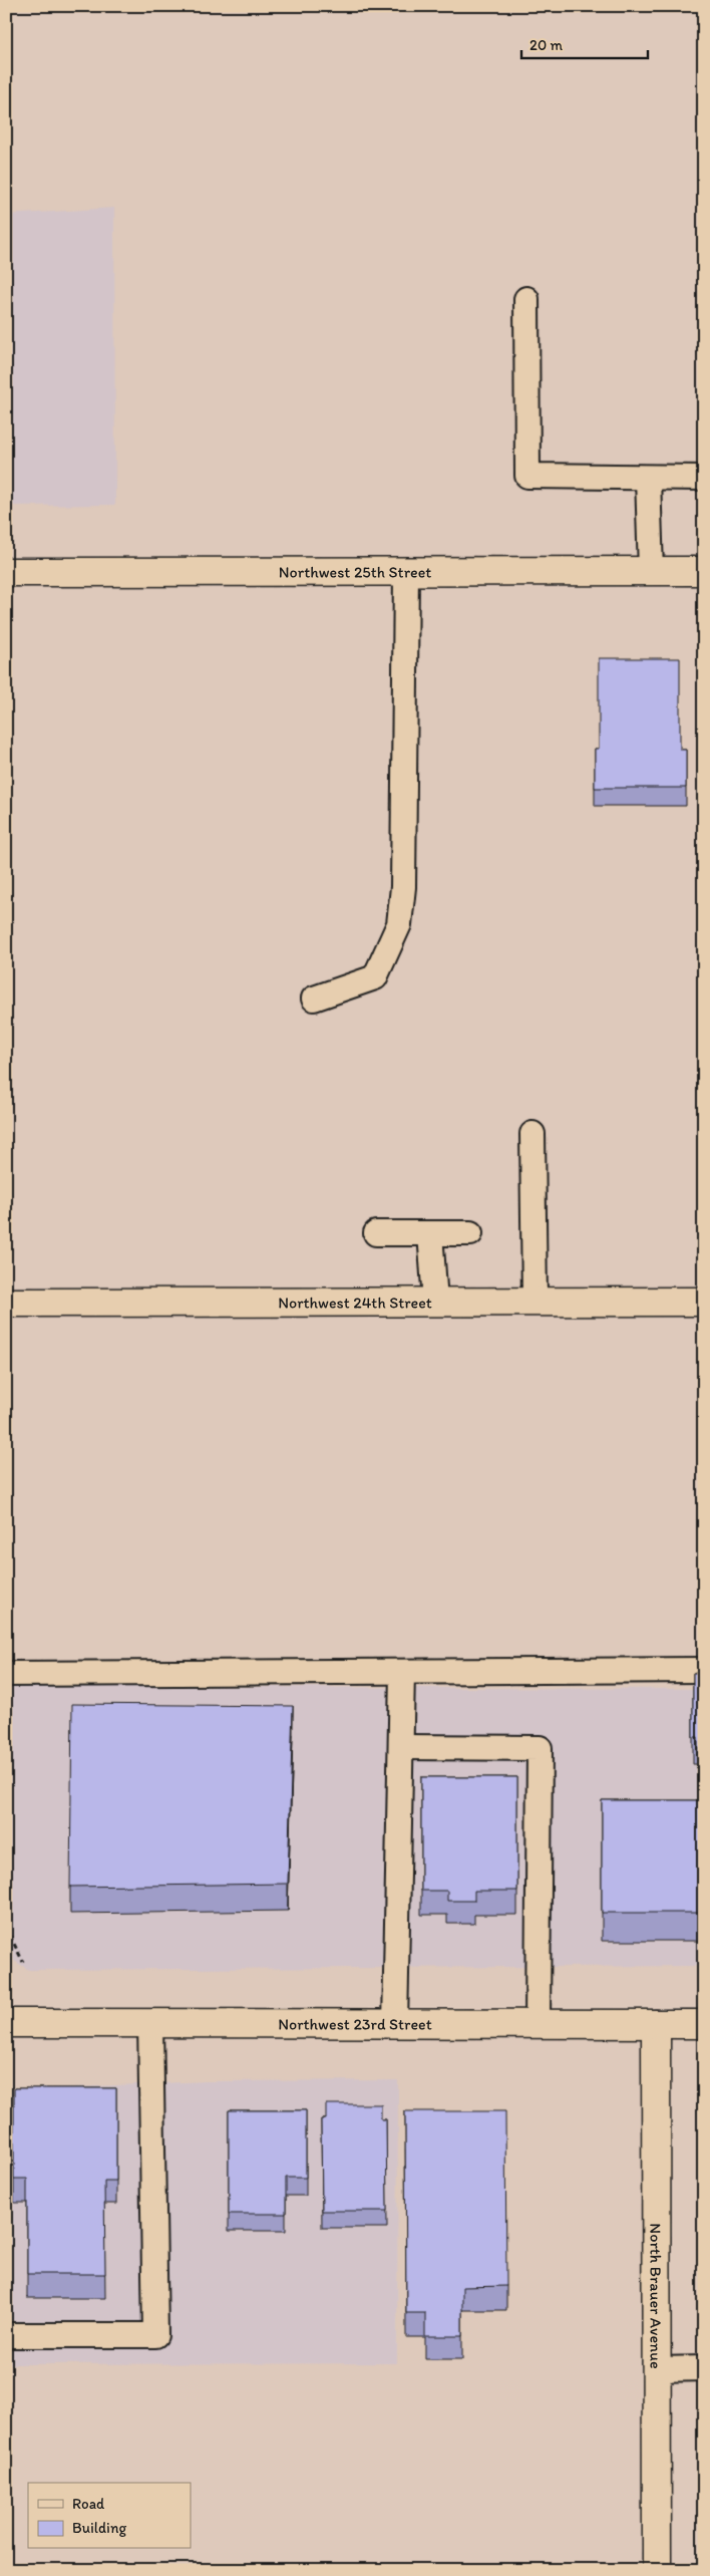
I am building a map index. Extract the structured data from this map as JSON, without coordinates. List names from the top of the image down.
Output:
{
  "streets": {
    "street": [
      "Northwest 25th Street",
      "Northwest 24th Street",
      "Northwest 23rd Street",
      "North Brauer Avenue"
    ]
  },
  "crossings": [
    ["Northwest 23rd Street", "North Brauer Avenue"]
  ],
  "legend": ["Road", "Building"],
  "scale_bar": "20 m"
}
